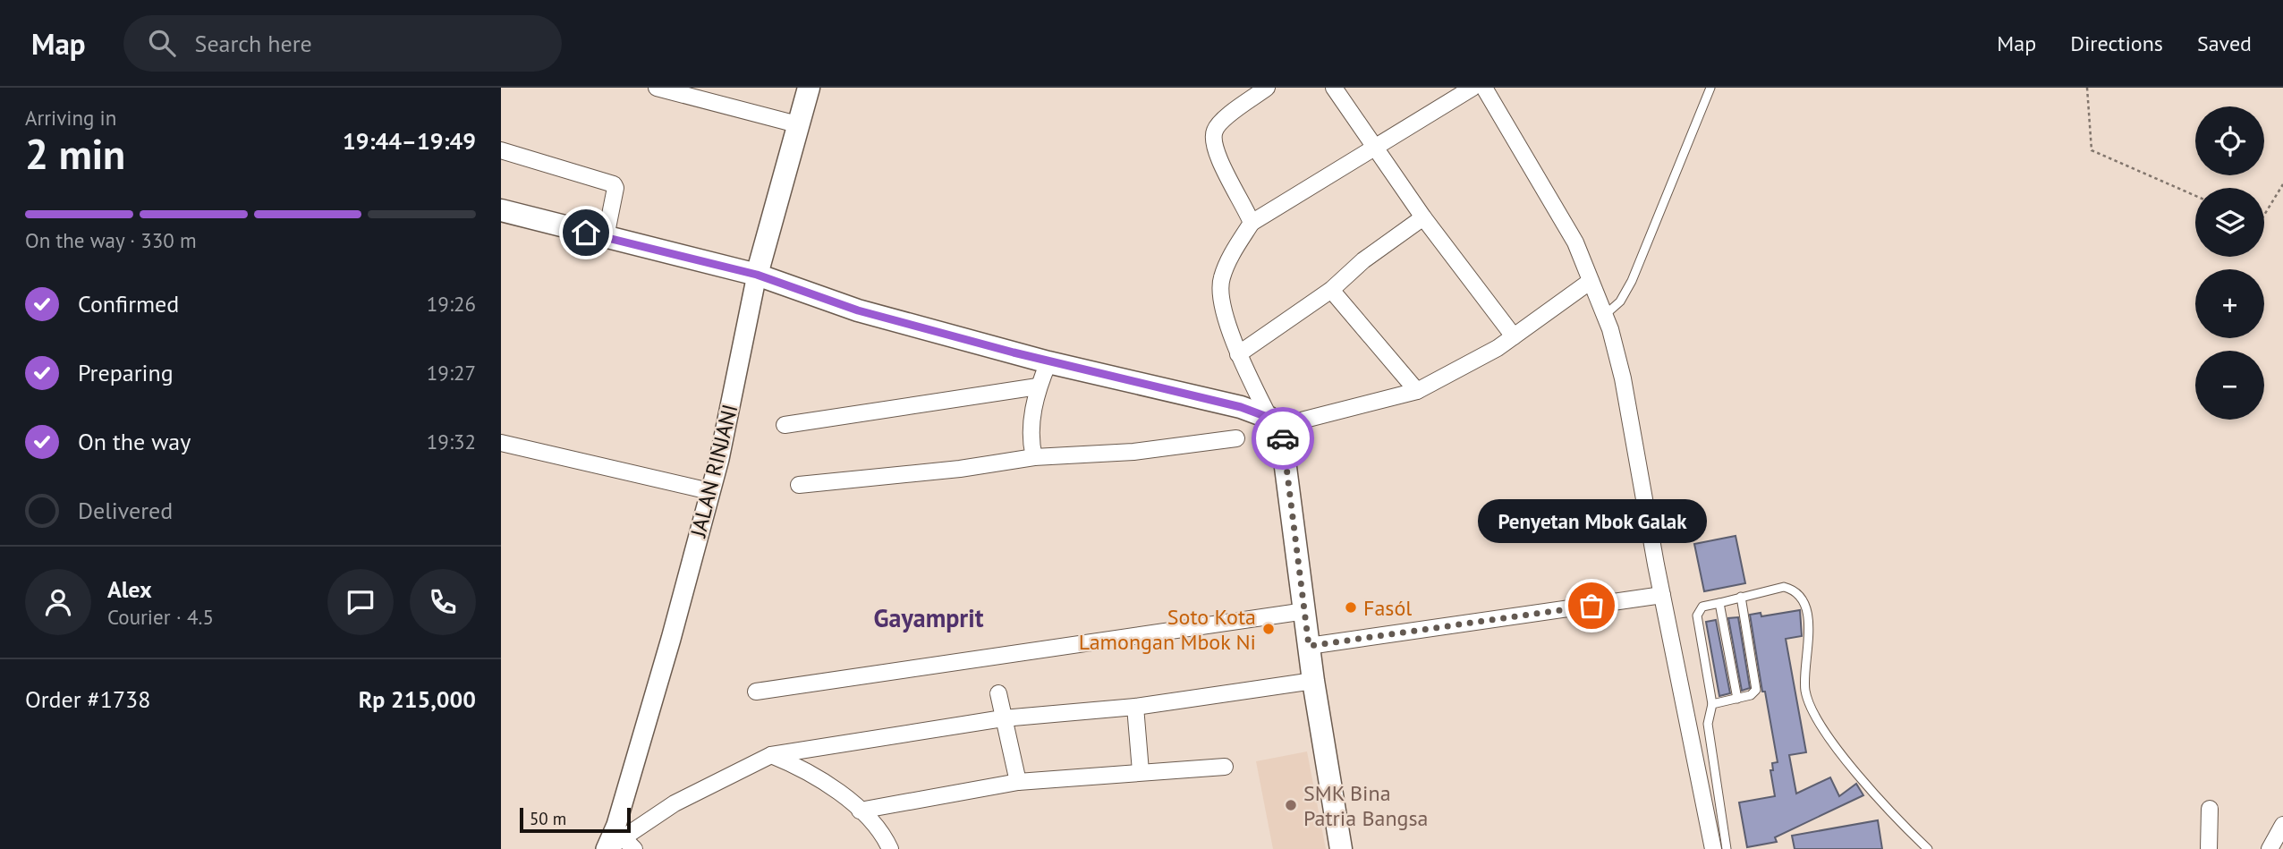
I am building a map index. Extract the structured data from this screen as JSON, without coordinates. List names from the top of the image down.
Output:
{
  "streets": {
    "main road": ["JALAN RINJANI"]
  },
  "districts": ["Gayamprit"],
  "places": [
    "Penyetan Mbok Galak",
    "Fasól",
    "Soto Kota Lamongan Mbok Ni",
    "SMK Bina Patria Bangsa"
  ],
  "scale_bar": "50 m",
  "page": {
    "header": "Map",
    "search": "Search here",
    "nav": ["Map", "Directions", "Saved"],
    "heading": ["2 min", "Arriving in", "19:44–19:49"],
    "panel": [
      "Alex",
      "Courier · 4.5",
      "Order #1738",
      "Rp 215,000"
    ],
    "map_buttons": ["+", "−"],
    "bar": "On the way · 330 m",
    "list": [
      ["Confirmed", "19:26"],
      ["Preparing", "19:27"],
      ["On the way", "19:32"],
      "Delivered"
    ],
    "bubble": "Penyetan Mbok Galak",
    "scale": "50 m"
  }
}
